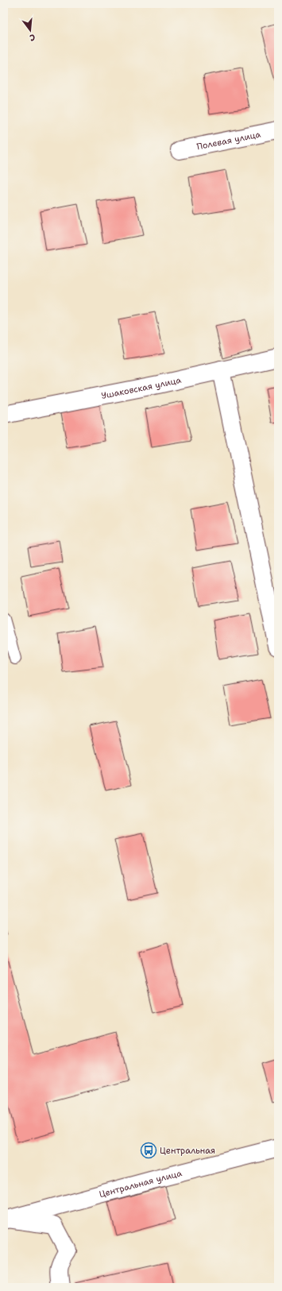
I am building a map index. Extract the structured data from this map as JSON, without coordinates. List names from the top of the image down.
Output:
{
  "streets": {
    "street": ["Полевая улица", "Ушаковская улица", "Центральная улица"]
  },
  "places": {
    "bus stop": ["Центральная"]
  },
  "north": "bottom"
}
